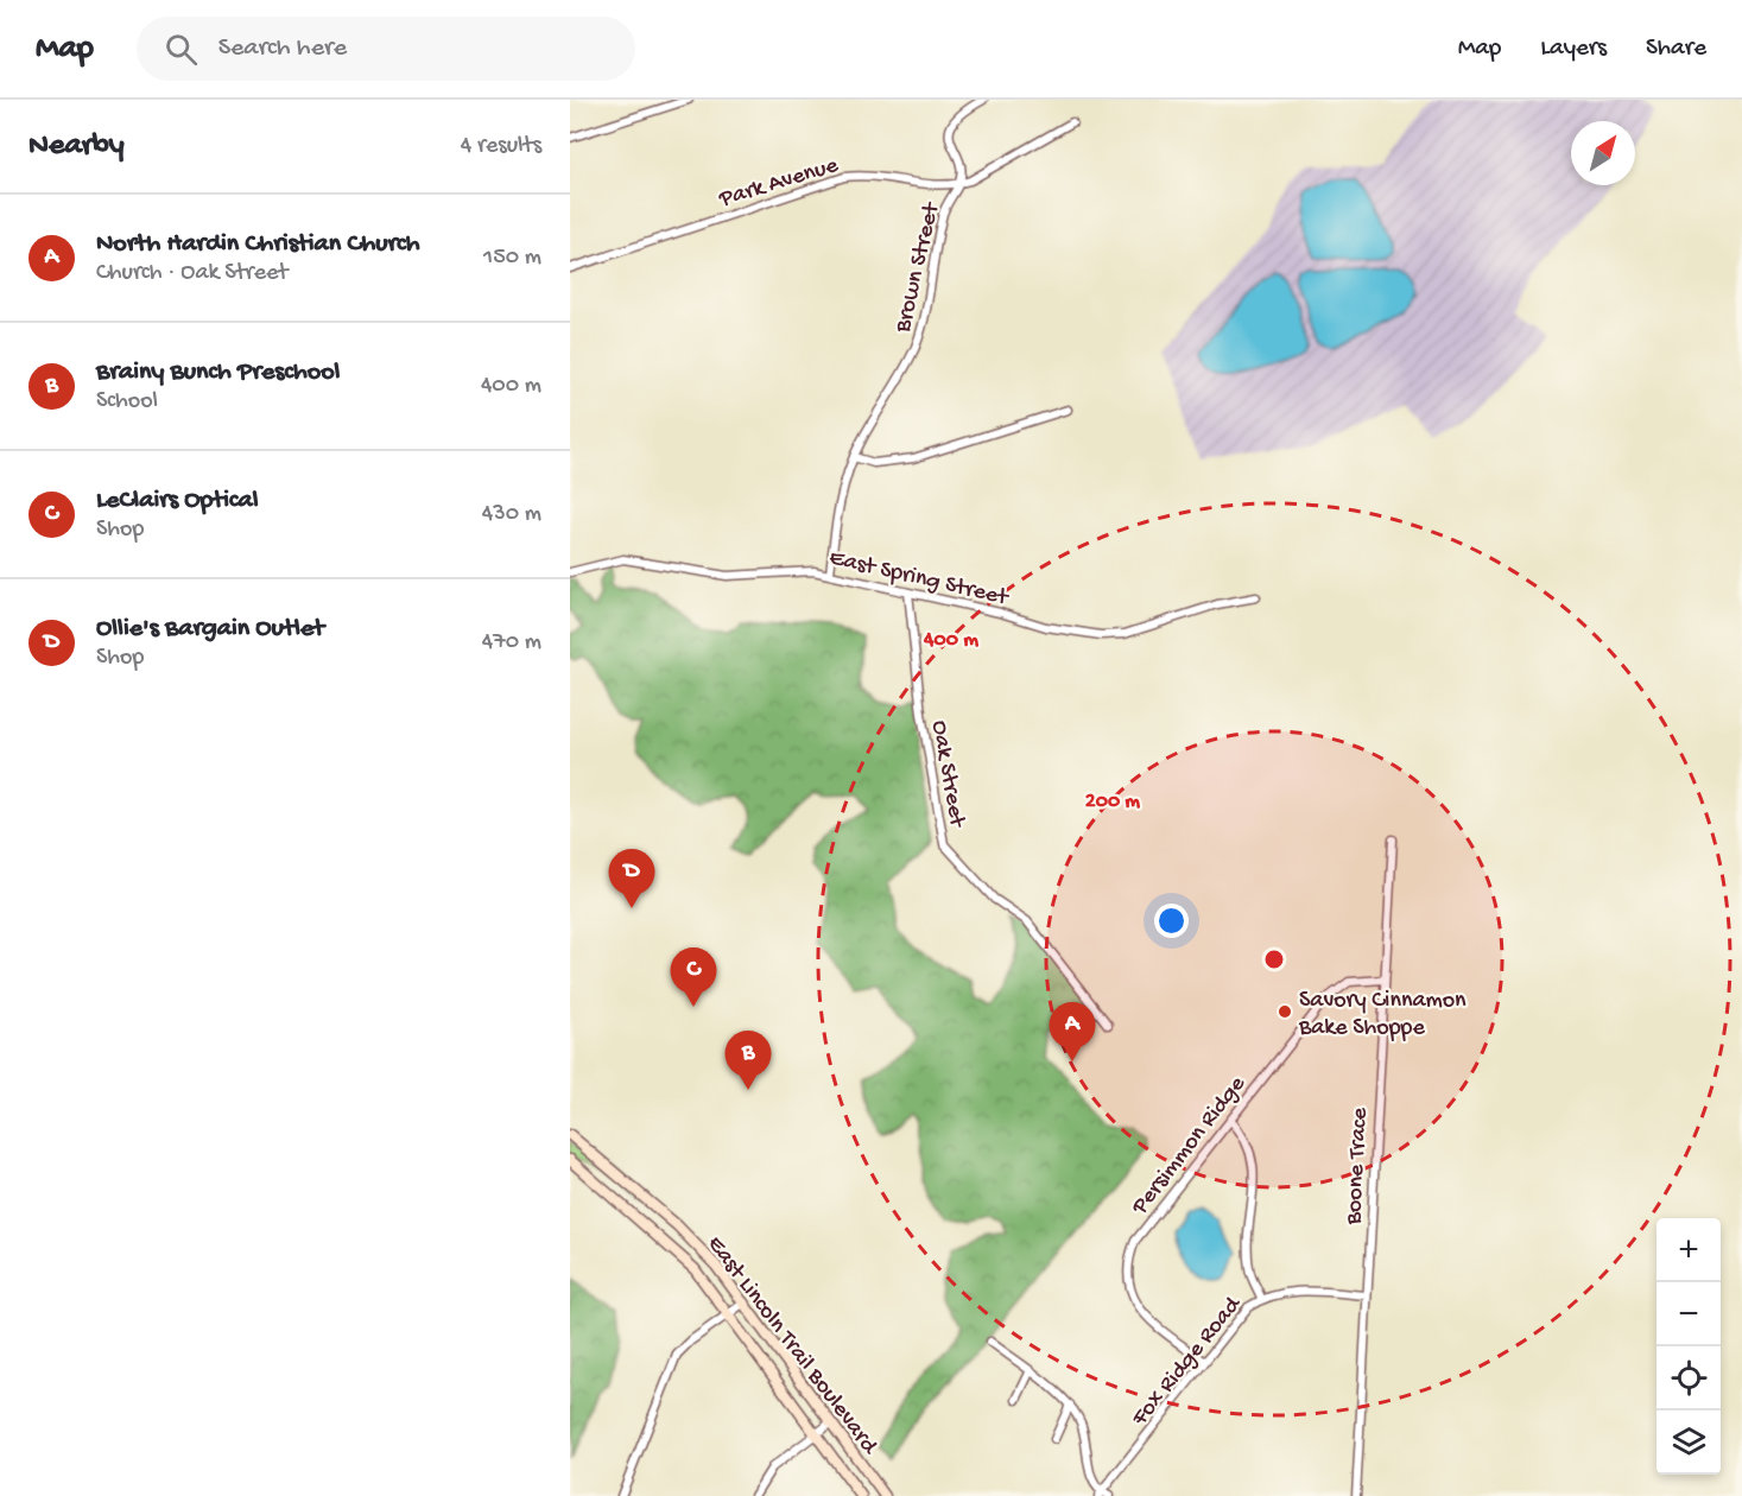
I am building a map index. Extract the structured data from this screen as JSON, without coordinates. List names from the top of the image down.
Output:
{
  "streets": {
    "street": [
      "Park Avenue",
      "Brown Street",
      "East Spring Street",
      "Oak Street",
      "Persimmon Ridge",
      "Boone Trace",
      "East Lincoln Trail Boulevard",
      "Fox Ridge Road"
    ]
  },
  "crossings": [
    ["Park Avenue", "Brown Street"],
    ["Brown Street", "East Spring Street"],
    ["East Spring Street", "Oak Street"],
    ["Persimmon Ridge", "Boone Trace"],
    ["Persimmon Ridge", "Fox Ridge Road"],
    ["Boone Trace", "Fox Ridge Road"]
  ],
  "places": ["Savory Cinnamon Bake Shoppe"],
  "north": "top right",
  "page": {
    "header": "Map",
    "search": "Search here",
    "nav": ["Map", "Layers", "Share"],
    "heading": ["Nearby", "4 results"],
    "list": [
      {
        "mark": "A",
        "name": "North Hardin Christian Church",
        "note": "Church · Oak Street",
        "value": "150 m"
      },
      {
        "mark": "B",
        "name": "Brainy Bunch Preschool",
        "note": "School",
        "value": "400 m"
      },
      {
        "mark": "C",
        "name": "LeClairs Optical",
        "note": "Shop",
        "value": "430 m"
      },
      {
        "mark": "D",
        "name": "Ollie's Bargain Outlet",
        "note": "Shop",
        "value": "470 m"
      }
    ],
    "pins": [
      "D",
      "C",
      "A",
      "B"
    ],
    "map_buttons": ["+", "−"]
  },
  "rings": ["400 m", "200 m"]
}
